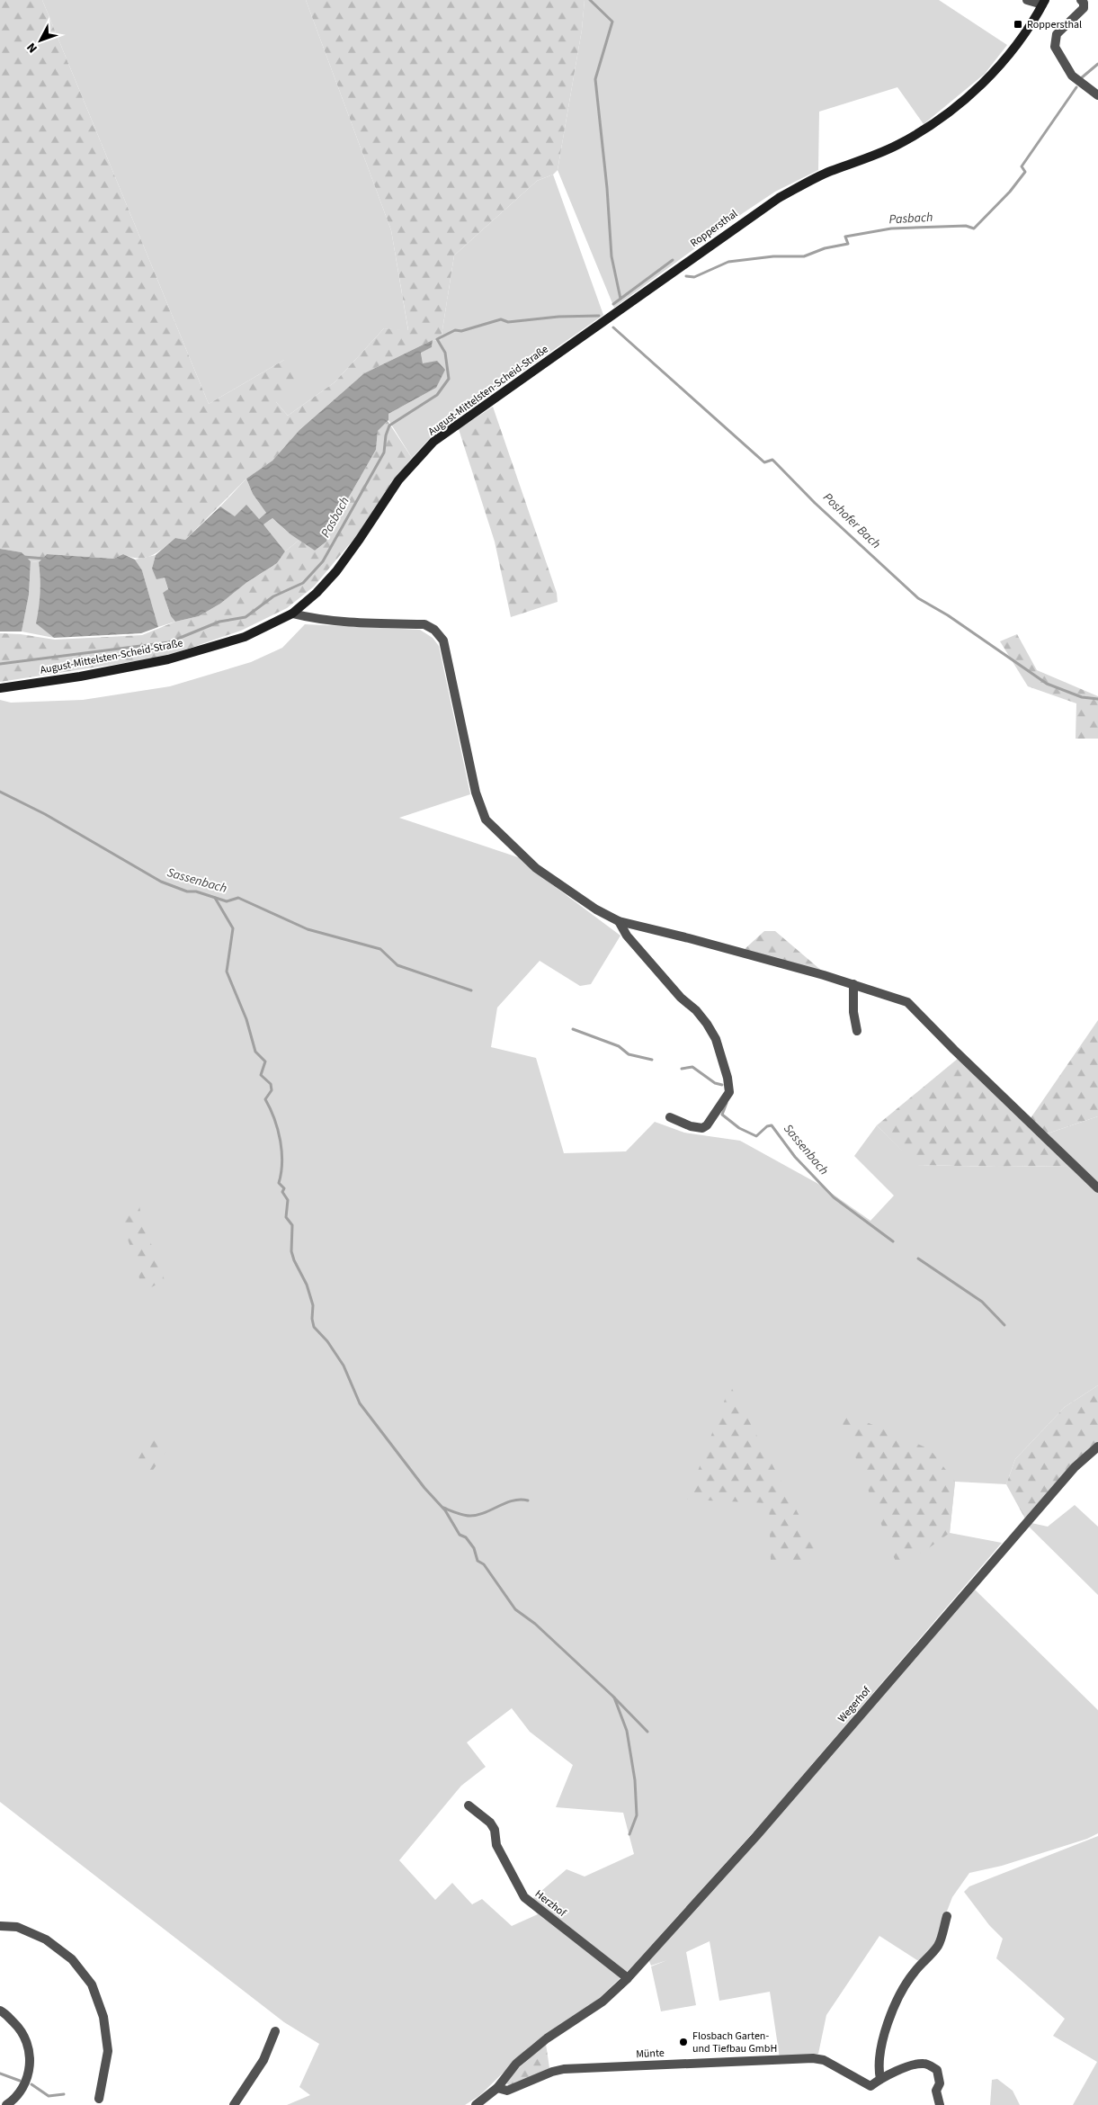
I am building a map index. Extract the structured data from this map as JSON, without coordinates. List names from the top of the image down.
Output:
{
  "streets": {
    "main road": ["Roppersthal", "August-Mittelsten-Scheid-Straße"],
    "street": ["Wegerhof", "Herzhof", "Münte"]
  },
  "crossings": [
    ["Roppersthal", "August-Mittelsten-Scheid-Straße"],
    ["Wegerhof", "Herzhof"],
    ["Wegerhof", "Münte"]
  ],
  "water": ["Pasbach", "Poshofer Bach", "Sassenbach"],
  "places": {
    "transit": ["Roppersthal"],
    "other": ["Flosbach Garten- und Tiefbau GmbH"]
  },
  "north": "bottom left"
}
